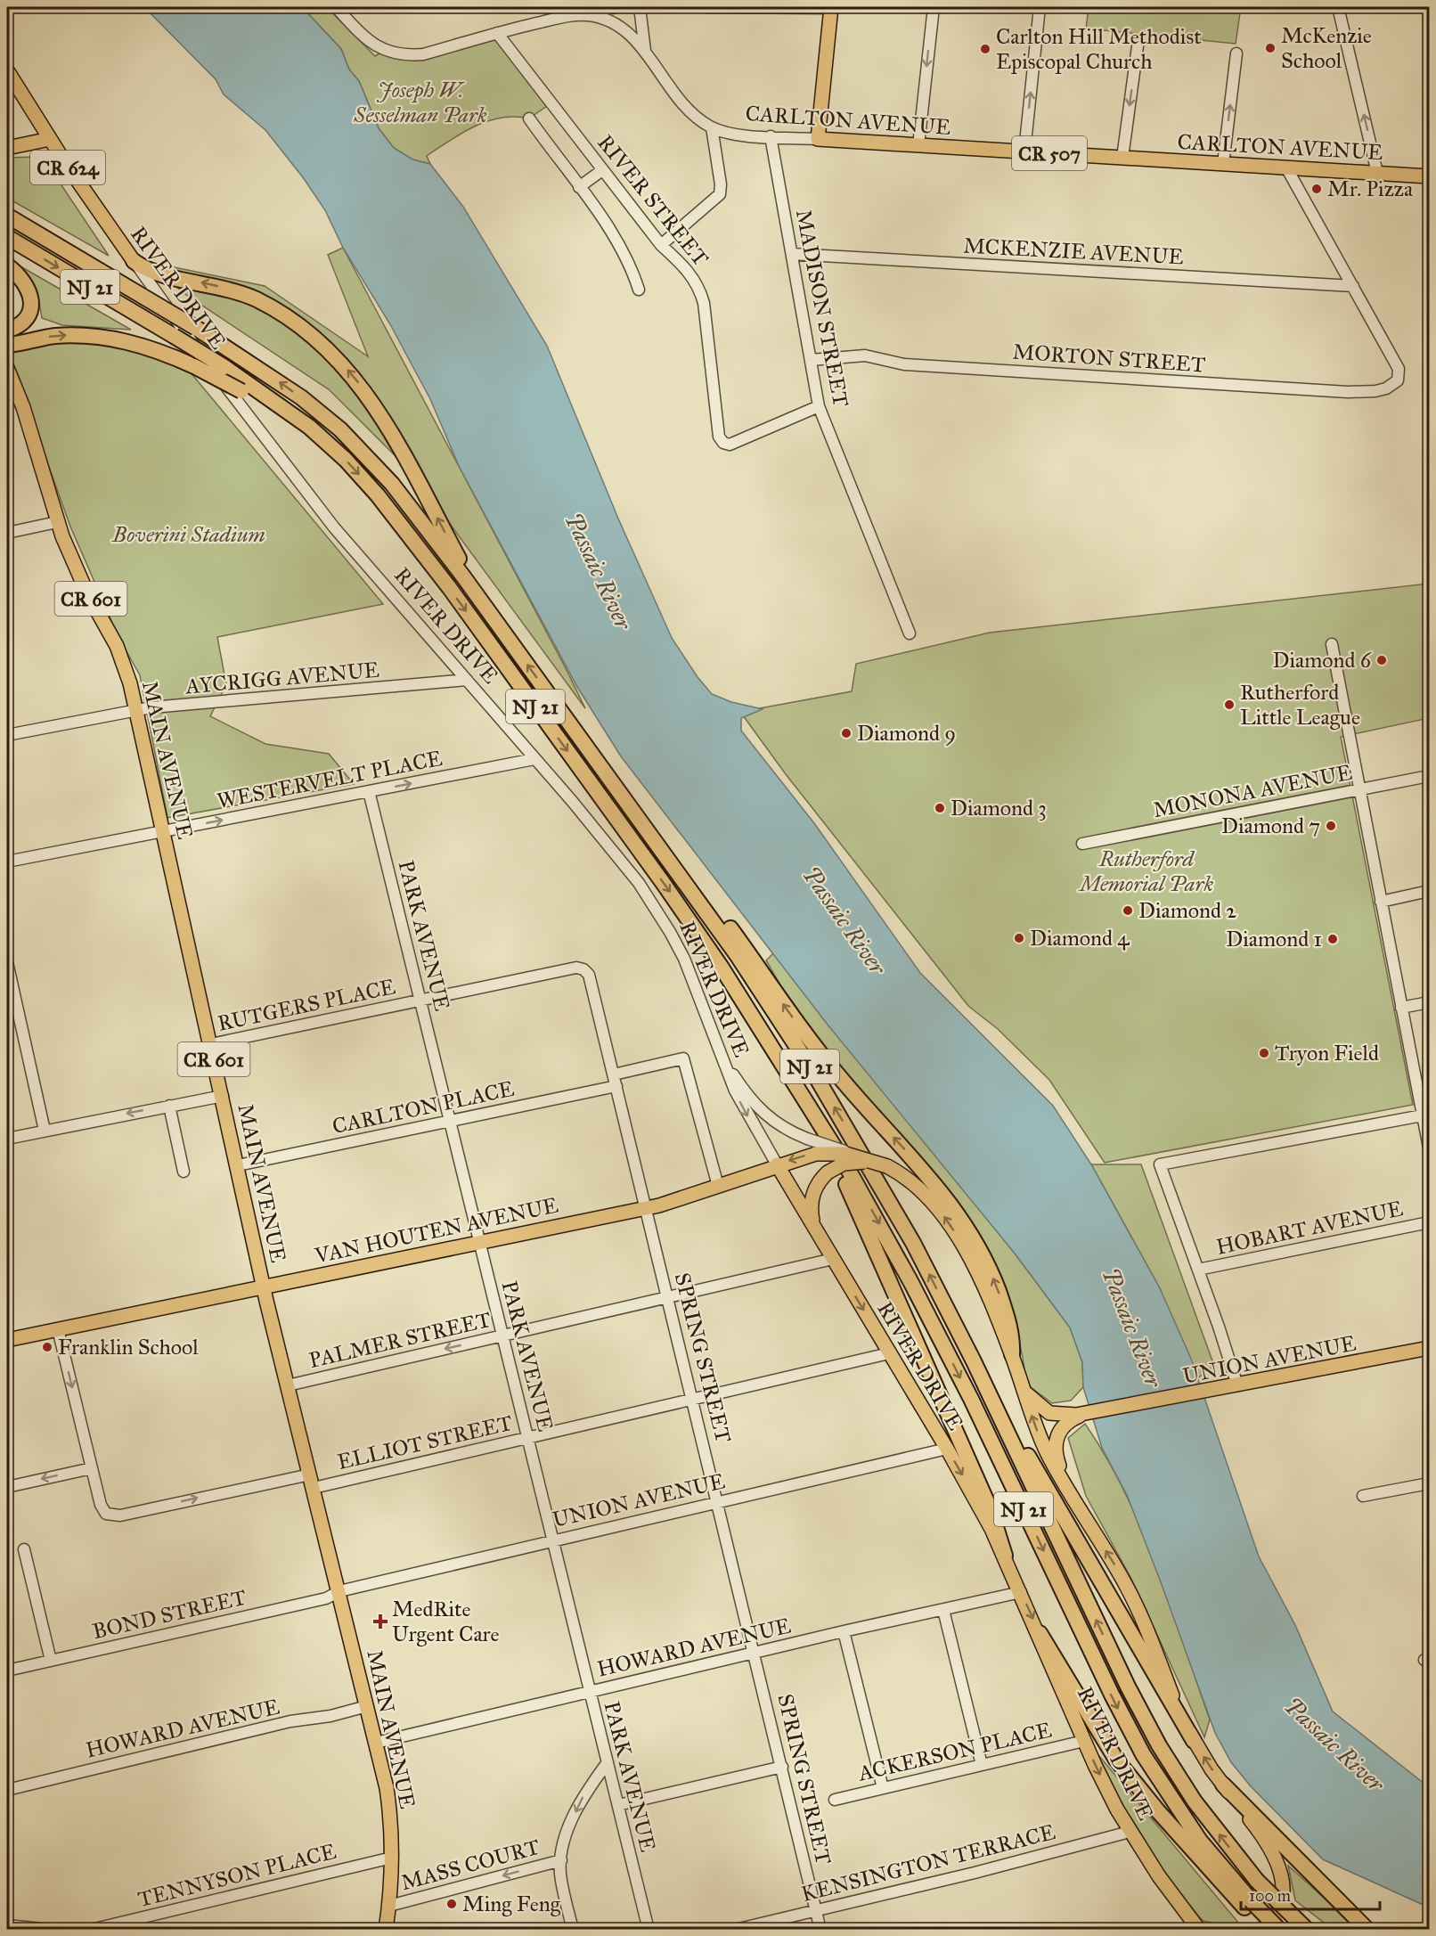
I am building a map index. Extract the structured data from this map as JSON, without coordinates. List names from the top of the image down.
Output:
{
  "streets": {
    "highway": ["NJ 21"],
    "main road": [
      "CARLTON AVENUE",
      "CR 507",
      "CR 624",
      "RIVER DRIVE",
      "CR 601",
      "MAIN AVENUE",
      "VAN HOUTEN AVENUE",
      "UNION AVENUE"
    ],
    "street": [
      "RIVER STREET",
      "MCKENZIE AVENUE",
      "MADISON STREET",
      "MORTON STREET",
      "AYCRIGG AVENUE",
      "WESTERVELT PLACE",
      "MONONA AVENUE",
      "PARK AVENUE",
      "RUTGERS PLACE",
      "CARLTON PLACE",
      "HOBART AVENUE",
      "PALMER STREET",
      "SPRING STREET",
      "ELLIOT STREET",
      "BOND STREET",
      "HOWARD AVENUE",
      "ACKERSON PLACE",
      "KENSINGTON TERRACE",
      "MASS COURT",
      "TENNYSON PLACE"
    ]
  },
  "crossings": [
    ["CARLTON AVENUE", "RIVER STREET"],
    ["CARLTON AVENUE", "MADISON STREET"],
    ["CR 624", "RIVER DRIVE"],
    ["CR 624", "VAN HOUTEN AVENUE"],
    ["RIVER STREET", "MADISON STREET"],
    ["MCKENZIE AVENUE", "MADISON STREET"],
    ["MCKENZIE AVENUE", "MORTON STREET"],
    ["RIVER DRIVE", "AYCRIGG AVENUE"],
    ["RIVER DRIVE", "WESTERVELT PLACE"],
    ["RIVER DRIVE", "VAN HOUTEN AVENUE"],
    ["RIVER DRIVE", "PALMER STREET"],
    ["RIVER DRIVE", "UNION AVENUE"],
    ["RIVER DRIVE", "ELLIOT STREET"],
    ["RIVER DRIVE", "HOWARD AVENUE"],
    ["RIVER DRIVE", "ACKERSON PLACE"],
    ["RIVER DRIVE", "KENSINGTON TERRACE"],
    ["MADISON STREET", "MORTON STREET"],
    ["AYCRIGG AVENUE", "MAIN AVENUE"],
    ["MAIN AVENUE", "WESTERVELT PLACE"],
    ["MAIN AVENUE", "RUTGERS PLACE"],
    ["MAIN AVENUE", "CARLTON PLACE"],
    ["MAIN AVENUE", "VAN HOUTEN AVENUE"],
    ["MAIN AVENUE", "PALMER STREET"],
    ["MAIN AVENUE", "UNION AVENUE"],
    ["MAIN AVENUE", "ELLIOT STREET"],
    ["MAIN AVENUE", "BOND STREET"],
    ["MAIN AVENUE", "HOWARD AVENUE"],
    ["MAIN AVENUE", "MASS COURT"],
    ["MAIN AVENUE", "TENNYSON PLACE"],
    ["WESTERVELT PLACE", "PARK AVENUE"],
    ["PARK AVENUE", "RUTGERS PLACE"],
    ["PARK AVENUE", "CARLTON PLACE"],
    ["PARK AVENUE", "VAN HOUTEN AVENUE"],
    ["PARK AVENUE", "PALMER STREET"],
    ["PARK AVENUE", "UNION AVENUE"],
    ["PARK AVENUE", "ELLIOT STREET"],
    ["PARK AVENUE", "HOWARD AVENUE"],
    ["RUTGERS PLACE", "SPRING STREET"],
    ["CARLTON PLACE", "SPRING STREET"],
    ["VAN HOUTEN AVENUE", "SPRING STREET"],
    ["PALMER STREET", "SPRING STREET"],
    ["SPRING STREET", "UNION AVENUE"],
    ["SPRING STREET", "ELLIOT STREET"],
    ["SPRING STREET", "HOWARD AVENUE"],
    ["SPRING STREET", "KENSINGTON TERRACE"],
    ["UNION AVENUE", "BOND STREET"]
  ],
  "one_way": ["WESTERVELT PLACE", "PALMER STREET", "MASS COURT"],
  "water": ["Passaic River"],
  "parks": ["Joseph W. Sesselman Park", "Boverini Stadium", "Rutherford Memorial Park"],
  "places": {
    "other": [
      "McKenzie School",
      "Carlton Hill Methodist Episcopal Church",
      "Mr. Pizza",
      "Diamond 6",
      "Rutherford Little League",
      "Diamond 9",
      "Diamond 3",
      "Diamond 7",
      "Diamond 2",
      "Diamond 4",
      "Diamond 1",
      "Tryon Field",
      "Franklin School",
      "Ming Feng"
    ],
    "health": ["MedRite Urgent Care"]
  },
  "scale_bar": "100 m"
}
